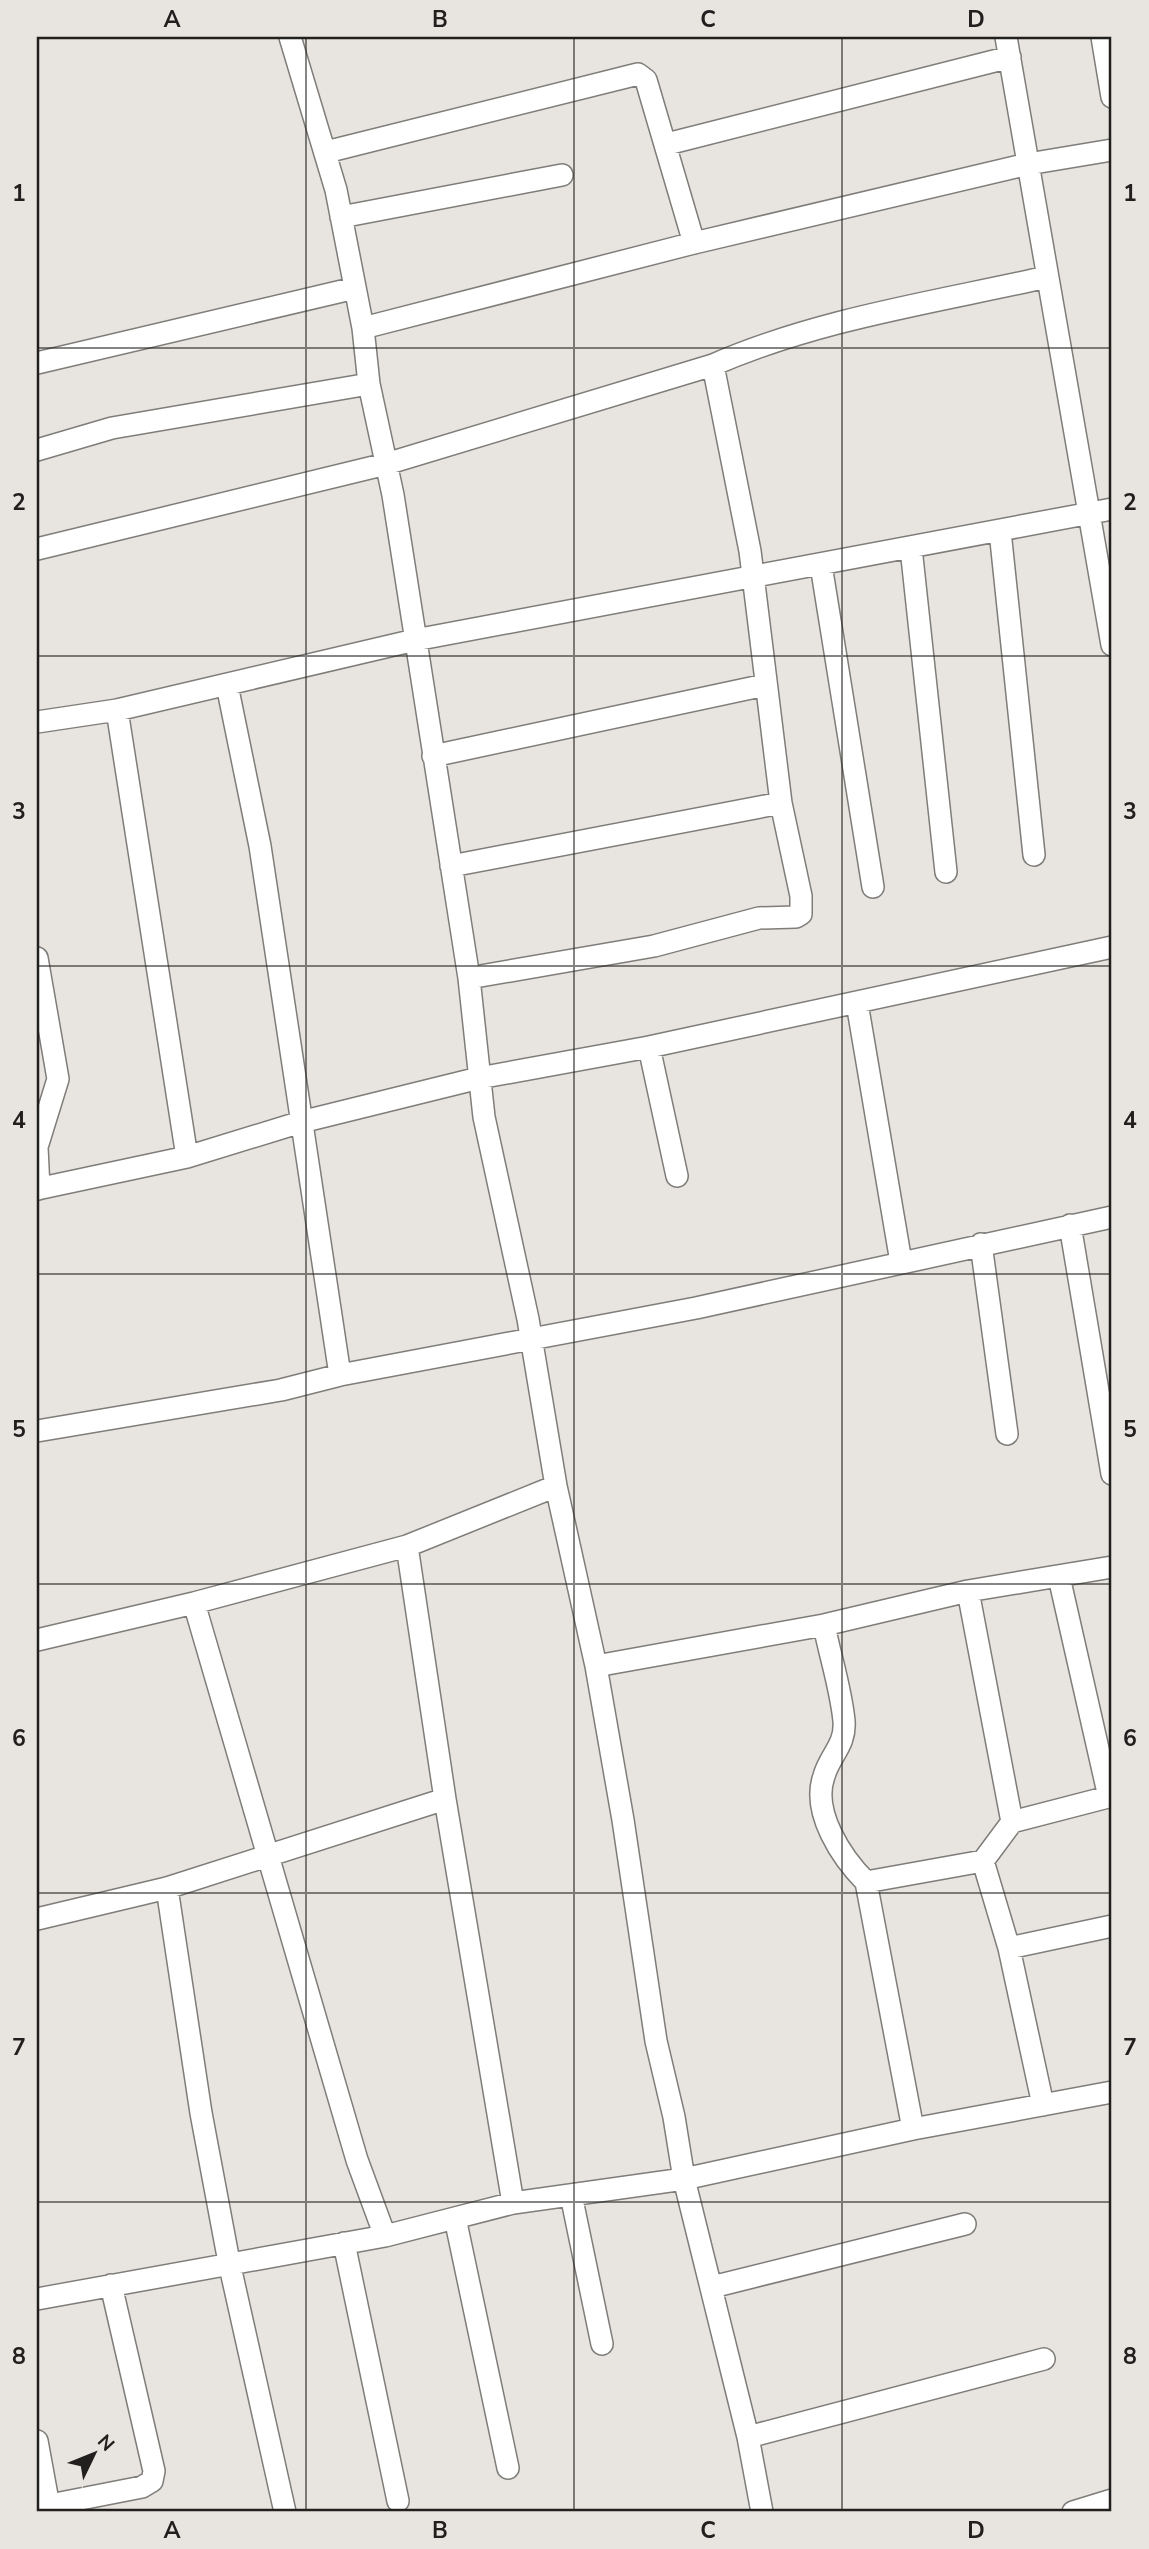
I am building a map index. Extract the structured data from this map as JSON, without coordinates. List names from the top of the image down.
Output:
{
  "north": "top right",
  "grid": {
    "columns": [
      "A",
      "B",
      "C",
      "D"
    ],
    "rows": [
      "1",
      "2",
      "3",
      "4",
      "5",
      "6",
      "7",
      "8"
    ]
  }
}
